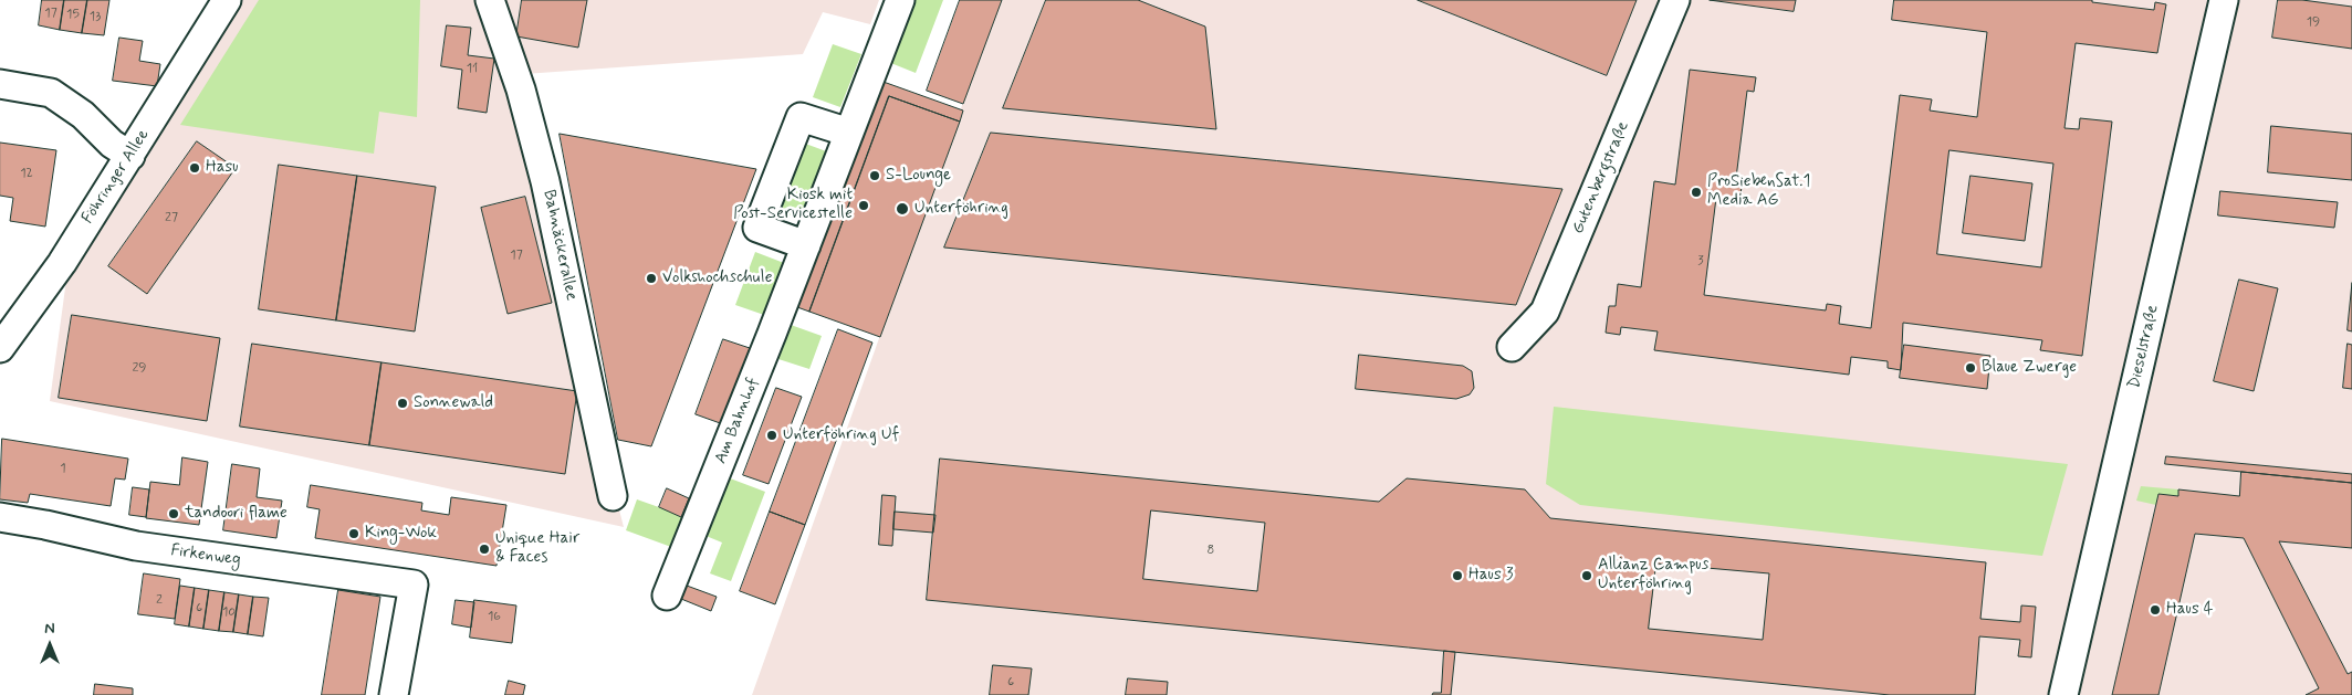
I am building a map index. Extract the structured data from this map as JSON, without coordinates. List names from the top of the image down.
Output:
{
  "streets": {
    "street": [
      "Föhringer Allee",
      "Gutenbergstraße",
      "Bahnäckerallee",
      "Dieselstraße",
      "Am Bahnhof",
      "Firkenweg"
    ]
  },
  "places": [
    "Hasu",
    "S-Lounge",
    "ProSiebenSat.1 Media AG",
    "Kiosk mit Post-Servicestelle",
    "Unterföhring",
    "Volkshochschule",
    "Blaue Zwerge",
    "Sonnewald",
    "Unterföhring Uf",
    "tandoori flame",
    "King-Wok",
    "Unique Hair & Faces",
    "Haus 3",
    "Allianz Campus Unterföhring",
    "Haus 4"
  ],
  "house_numbers": [
    "17",
    "15",
    "13",
    "19",
    "11",
    "12",
    "27",
    "17",
    "3",
    "29",
    "1",
    "8",
    "2",
    "6",
    "10",
    "16",
    "6"
  ],
  "north": "top"
}
